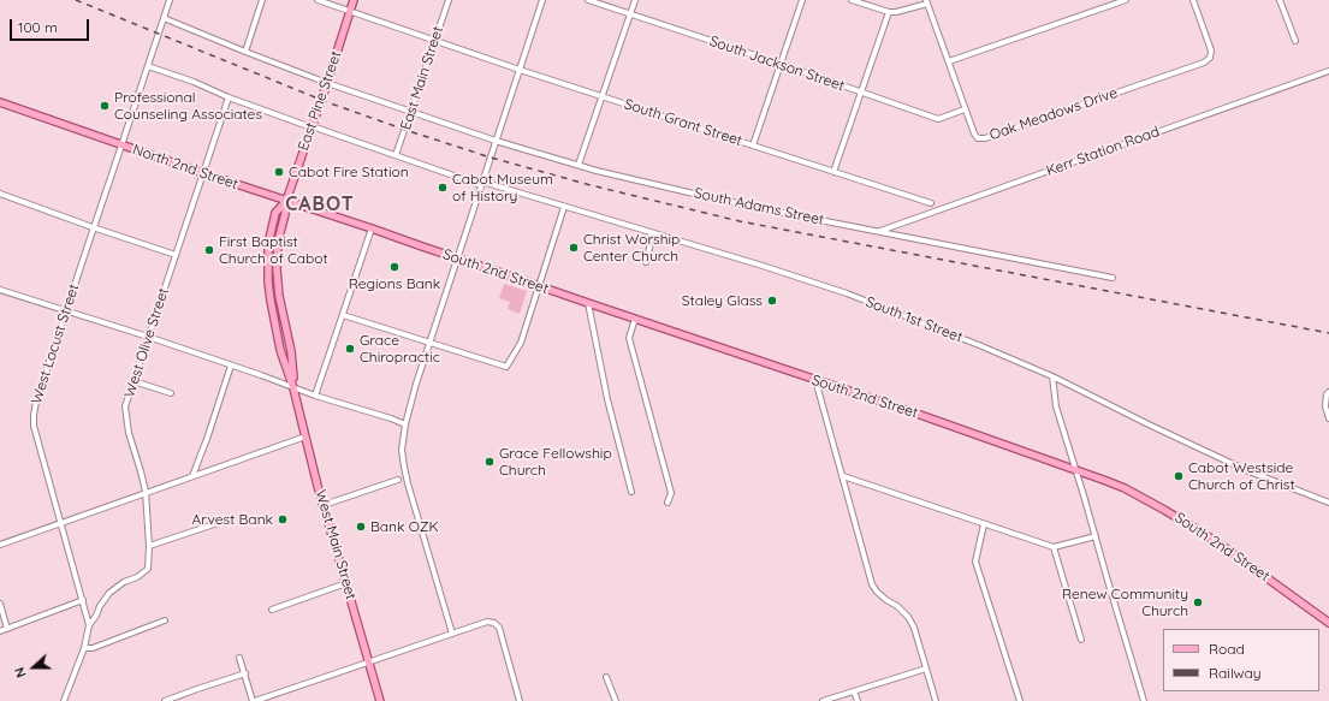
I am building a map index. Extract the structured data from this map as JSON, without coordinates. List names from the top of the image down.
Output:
{
  "streets": {
    "main road": [
      "East Pine Street",
      "North 2nd Street",
      "South 2nd Street",
      "West Main Street"
    ],
    "street": [
      "South Jackson Street",
      "East Main Street",
      "Oak Meadows Drive",
      "South Grant Street",
      "Kerr Station Road",
      "South Adams Street",
      "South 1st Street",
      "West Olive Street",
      "West Locust Street"
    ]
  },
  "crossings": [
    ["South Jackson Street", "Oak Meadows Drive"],
    ["East Main Street", "South Grant Street"],
    ["East Main Street", "South Adams Street"],
    ["East Main Street", "South 1st Street"],
    ["East Pine Street", "South Grant Street"],
    ["East Pine Street", "North 2nd Street"],
    ["East Pine Street", "South Adams Street"],
    ["East Pine Street", "South 1st Street"],
    ["East Pine Street", "West Main Street"],
    ["Kerr Station Road", "South Adams Street"],
    ["North 2nd Street", "South 2nd Street"],
    ["North 2nd Street", "West Olive Street"],
    ["North 2nd Street", "West Locust Street"],
    ["North 2nd Street", "West Main Street"],
    ["South Adams Street", "West Locust Street"],
    ["South 1st Street", "West Olive Street"],
    ["South 1st Street", "West Locust Street"],
    ["West Olive Street", "West Locust Street"]
  ],
  "districts": ["CABOT"],
  "places": [
    "Professional Counseling Associates",
    "Cabot Fire Station",
    "Cabot Museum of History",
    "Christ Worship Center Church",
    "First Baptist Church of Cabot",
    "Regions Bank",
    "Staley Glass",
    "Grace Chiropractic",
    "Grace Fellowship Church",
    "Cabot Westside Church of Christ",
    "Arvest Bank",
    "Bank OZK",
    "Renew Community Church"
  ],
  "legend": ["Road", "Railway"],
  "scale_bar": "100 m",
  "north": "left"
}
